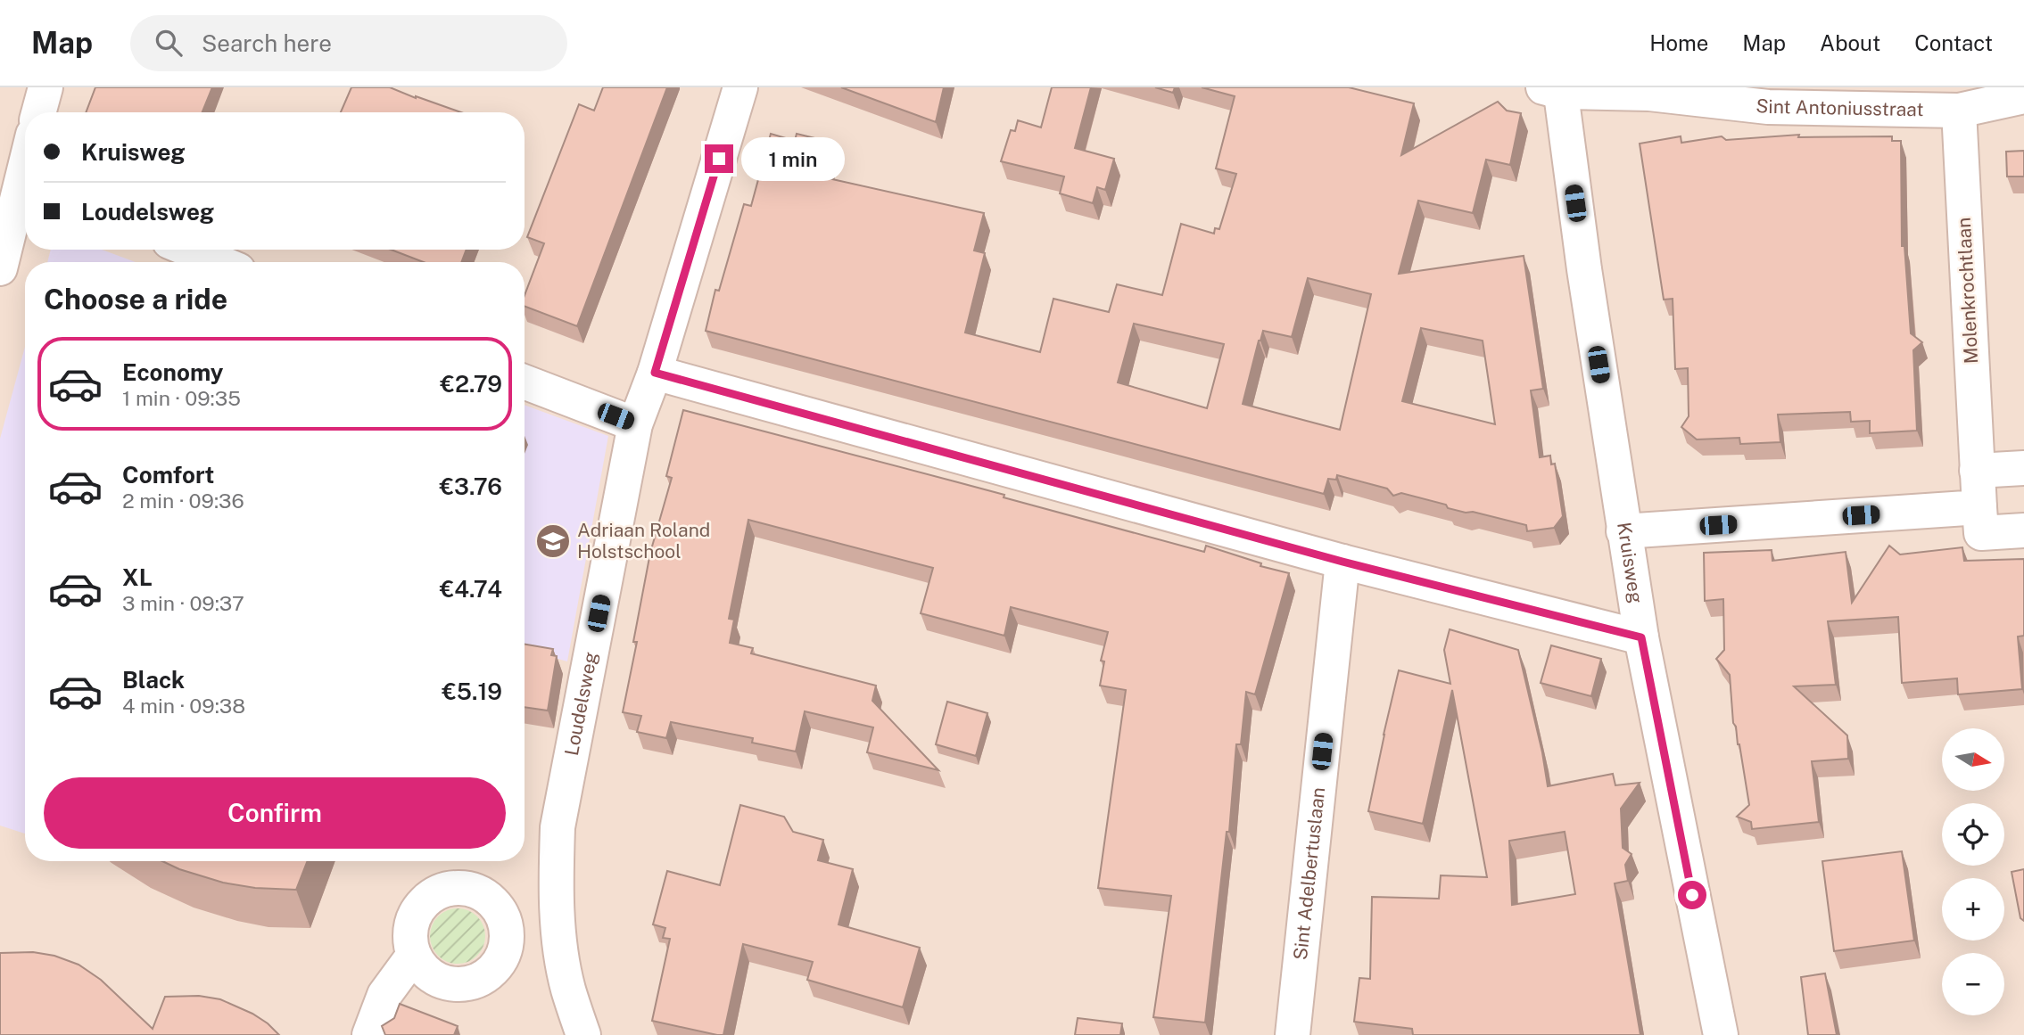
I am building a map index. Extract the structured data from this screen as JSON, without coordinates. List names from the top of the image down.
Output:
{
  "streets": {
    "street": [
      "Sint Antoniusstraat",
      "Molenkrochtlaan",
      "Kruisweg",
      "Loudelsweg",
      "Sint Adelbertuslaan"
    ]
  },
  "crossings": [
    ["Sint Antoniusstraat", "Molenkrochtlaan"],
    ["Sint Antoniusstraat", "Kruisweg"]
  ],
  "places": {
    "school or university": ["Adriaan Roland Holstschool"]
  },
  "north": "right",
  "page": {
    "header": "Map",
    "search": "Search here",
    "nav": [
      "Home",
      "Map",
      "About",
      "Contact"
    ],
    "banner": ["Kruisweg", "Loudelsweg"],
    "bubble": "1 min",
    "heading": "Choose a ride",
    "list": [
      {
        "name": "Economy",
        "note": "1 min · 09:35",
        "value": "€2.79"
      },
      {
        "name": "Comfort",
        "note": "2 min · 09:36",
        "value": "€3.76"
      },
      {
        "name": "XL",
        "note": "3 min · 09:37",
        "value": "€4.74"
      },
      {
        "name": "Black",
        "note": "4 min · 09:38",
        "value": "€5.19"
      }
    ],
    "map_buttons": ["+", "−"],
    "buttons": "Confirm"
  }
}
